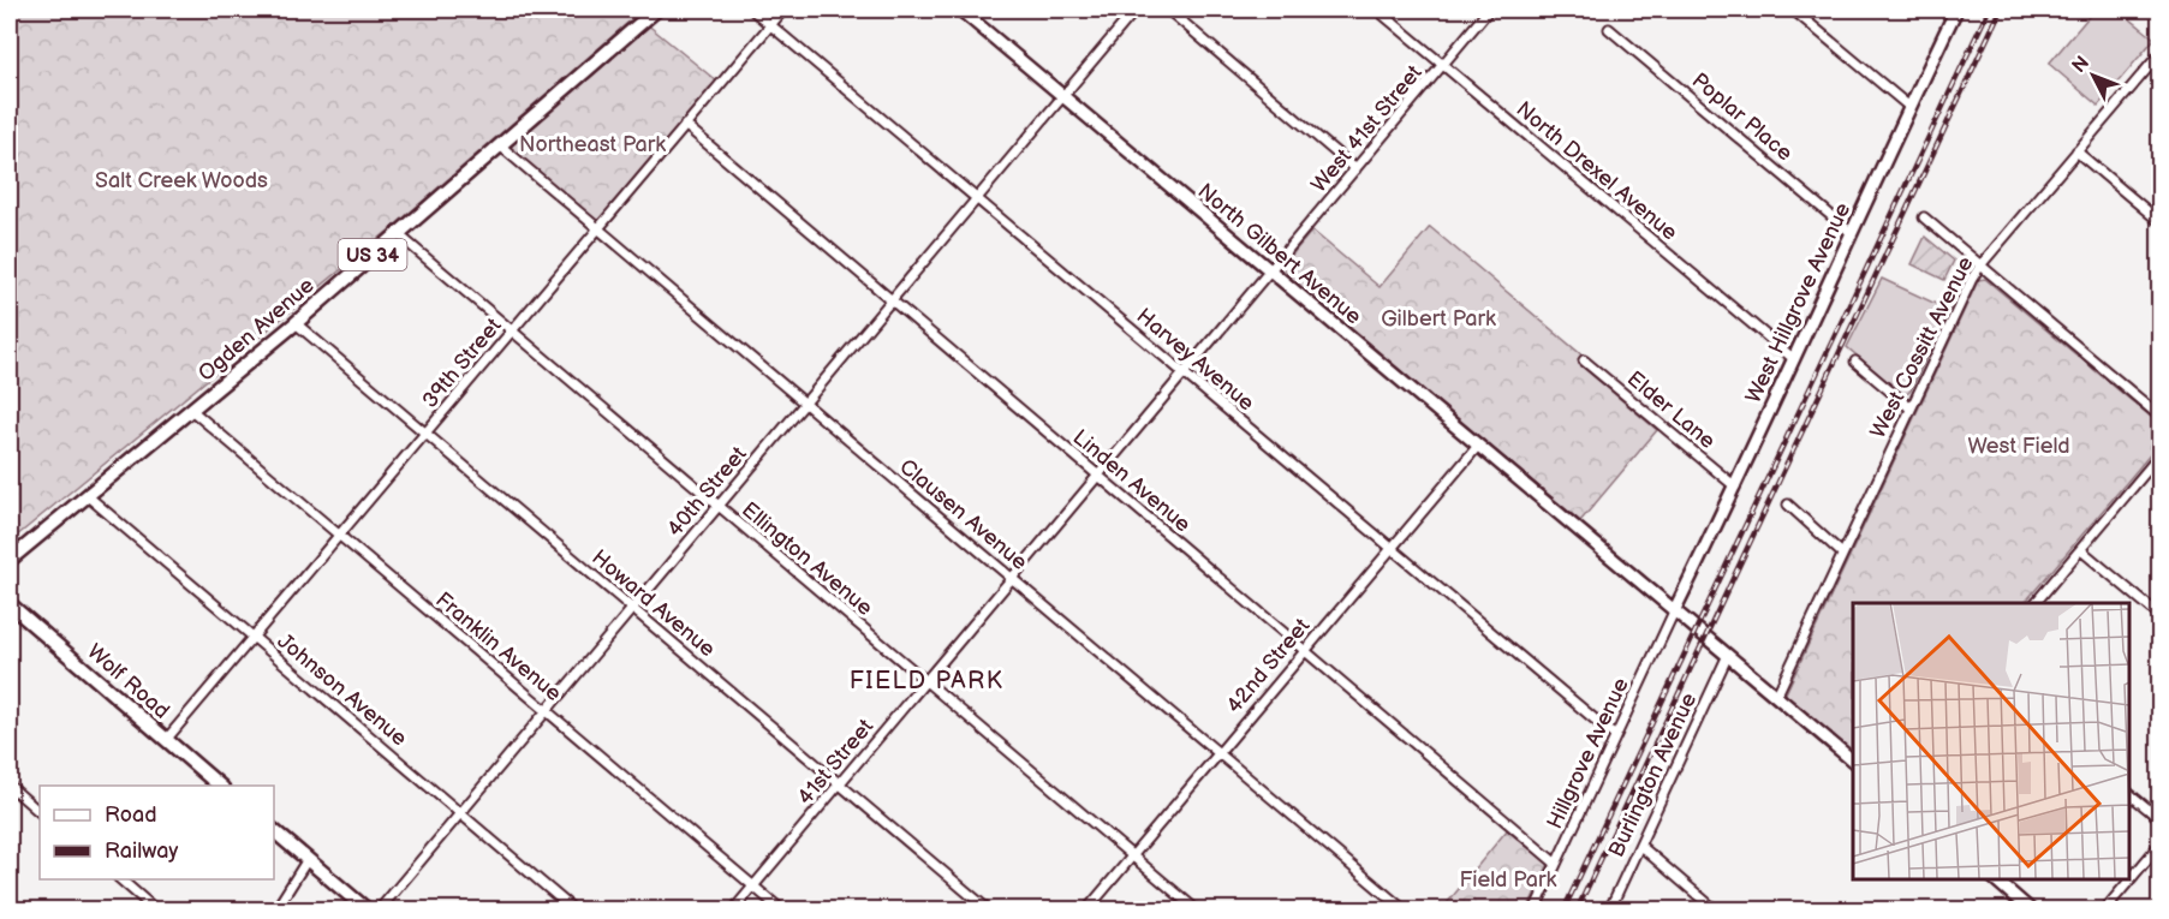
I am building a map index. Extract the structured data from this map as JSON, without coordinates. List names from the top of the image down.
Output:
{
  "streets": {
    "main road": ["US 34", "Ogden Avenue", "Wolf Road"],
    "street": [
      "Poplar Place",
      "West 41st Street",
      "North Drexel Avenue",
      "North Gilbert Avenue",
      "West Hillgrove Avenue",
      "West Cossitt Avenue",
      "Harvey Avenue",
      "39th Street",
      "Elder Lane",
      "Linden Avenue",
      "40th Street",
      "Clausen Avenue",
      "Ellington Avenue",
      "Howard Avenue",
      "Franklin Avenue",
      "42nd Street",
      "Johnson Avenue",
      "Hillgrove Avenue",
      "41st Street",
      "Burlington Avenue"
    ]
  },
  "crossings": [
    ["Poplar Place", "West Hillgrove Avenue"],
    ["West 41st Street", "North Drexel Avenue"],
    ["West 41st Street", "North Gilbert Avenue"],
    ["West 41st Street", "41st Street"],
    ["North Drexel Avenue", "West Hillgrove Avenue"],
    ["North Gilbert Avenue", "West Hillgrove Avenue"],
    ["North Gilbert Avenue", "West Cossitt Avenue"],
    ["North Gilbert Avenue", "40th Street"],
    ["North Gilbert Avenue", "42nd Street"],
    ["North Gilbert Avenue", "Hillgrove Avenue"],
    ["North Gilbert Avenue", "41st Street"],
    ["North Gilbert Avenue", "Burlington Avenue"],
    ["West Hillgrove Avenue", "Elder Lane"],
    ["West Hillgrove Avenue", "Hillgrove Avenue"],
    ["Ogden Avenue", "Clausen Avenue"],
    ["Ogden Avenue", "Ellington Avenue"],
    ["Ogden Avenue", "Howard Avenue"],
    ["Ogden Avenue", "Franklin Avenue"],
    ["Ogden Avenue", "Johnson Avenue"],
    ["Harvey Avenue", "39th Street"],
    ["Harvey Avenue", "40th Street"],
    ["Harvey Avenue", "42nd Street"],
    ["Harvey Avenue", "Hillgrove Avenue"],
    ["Harvey Avenue", "41st Street"],
    ["39th Street", "Linden Avenue"],
    ["39th Street", "Clausen Avenue"],
    ["39th Street", "Ellington Avenue"],
    ["39th Street", "Howard Avenue"],
    ["39th Street", "Franklin Avenue"],
    ["39th Street", "Wolf Road"],
    ["39th Street", "Johnson Avenue"],
    ["Linden Avenue", "40th Street"],
    ["Linden Avenue", "42nd Street"],
    ["Linden Avenue", "Hillgrove Avenue"],
    ["Linden Avenue", "41st Street"],
    ["40th Street", "Clausen Avenue"],
    ["40th Street", "Ellington Avenue"],
    ["40th Street", "Howard Avenue"],
    ["40th Street", "Franklin Avenue"],
    ["40th Street", "Johnson Avenue"],
    ["Clausen Avenue", "42nd Street"],
    ["Clausen Avenue", "41st Street"],
    ["Ellington Avenue", "42nd Street"],
    ["Ellington Avenue", "41st Street"],
    ["Howard Avenue", "41st Street"],
    ["Franklin Avenue", "41st Street"]
  ],
  "districts": ["FIELD PARK"],
  "parks": [
    "Northeast Park",
    "Salt Creek Woods",
    "Gilbert Park",
    "West Field",
    "Field Park"
  ],
  "legend": ["Road", "Railway"],
  "north": "top left"
}
